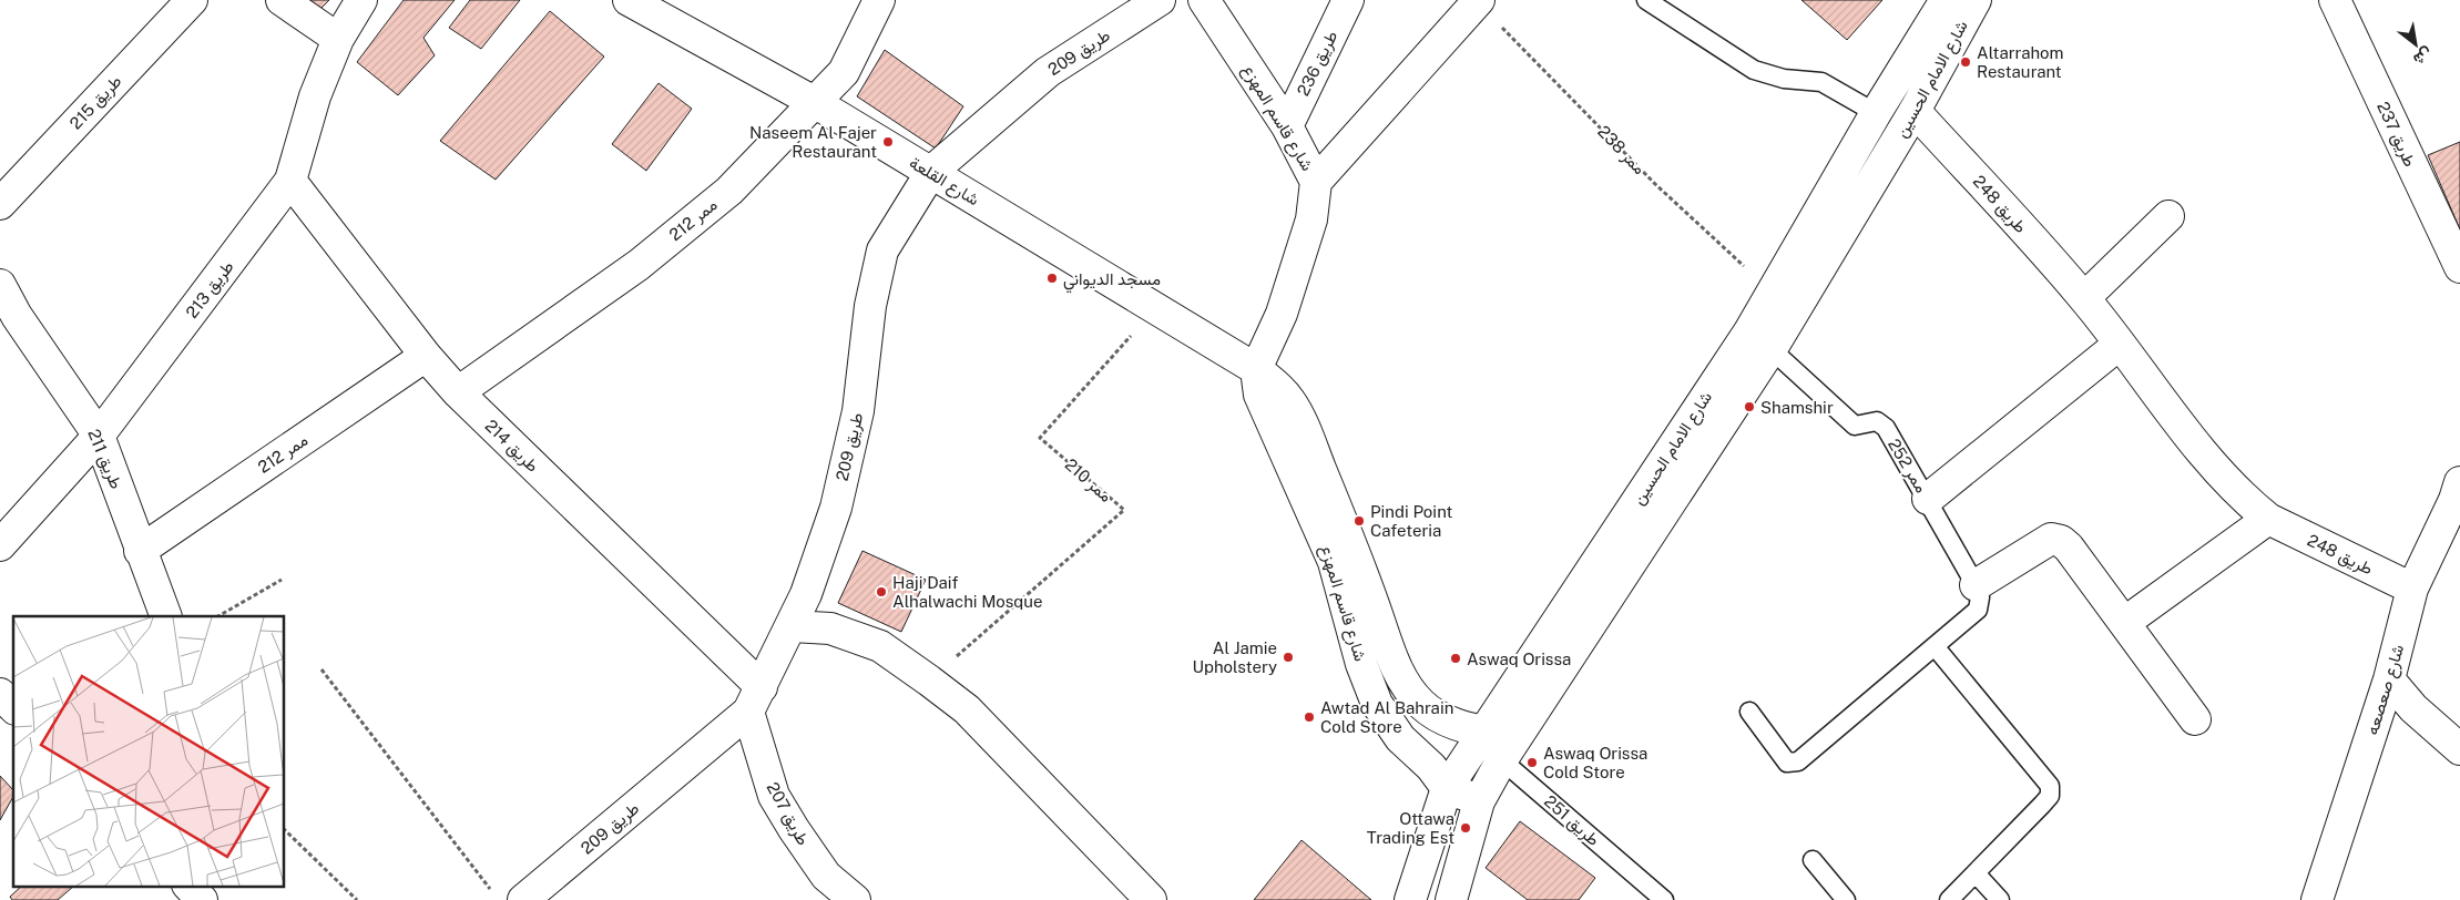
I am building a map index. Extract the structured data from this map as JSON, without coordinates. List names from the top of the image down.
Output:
{
  "streets": {
    "street": [
      "طريق 209",
      "طريق 236",
      "شارع الامام الحسين",
      "طريق 215",
      "شارع قاسم المهزع",
      "طريق 237",
      "شارع القلعة",
      "طريق 248",
      "ممر 212",
      "طريق 213",
      "طريق 214",
      "طريق 211",
      "شارع صعصعه",
      "طريق 207"
    ],
    "lane": ["ممر 252", "طريق 251"],
    "path": ["ممر 238", "ممر 210"]
  },
  "crossings": [
    ["طريق 209", "شارع القلعة"],
    ["طريق 209", "طريق 214"],
    ["طريق 209", "طريق 207"],
    ["طريق 236", "شارع قاسم المهزع"],
    ["شارع الامام الحسين", "شارع قاسم المهزع"],
    ["شارع الامام الحسين", "ممر 238"],
    ["شارع الامام الحسين", "طريق 248"],
    ["شارع الامام الحسين", "ممر 252"],
    ["شارع الامام الحسين", "طريق 251"],
    ["شارع قاسم المهزع", "شارع القلعة"],
    ["شارع قاسم المهزع", "طريق 251"],
    ["شارع القلعة", "ممر 212"],
    ["شارع القلعة", "ممر 210"],
    ["طريق 248", "شارع صعصعه"],
    ["ممر 212", "طريق 214"],
    ["ممر 212", "طريق 211"],
    ["طريق 213", "طريق 214"],
    ["طريق 213", "طريق 211"],
    ["طريق 214", "طريق 207"]
  ],
  "places": [
    "Altarrahom Restaurant",
    "Naseem Al Fajer Restaurant",
    "مسجد الديواني",
    "Shamshir",
    "Pindi Point Cafeteria",
    "Haji Daif Alhalwachi Mosque",
    "Al Jamie Upholstery",
    "Aswaq Orissa",
    "Awtad Al Bahrain Cold Store",
    "Aswaq Orissa Cold Store",
    "Ottawa Trading Est"
  ],
  "north": "bottom right"
}
